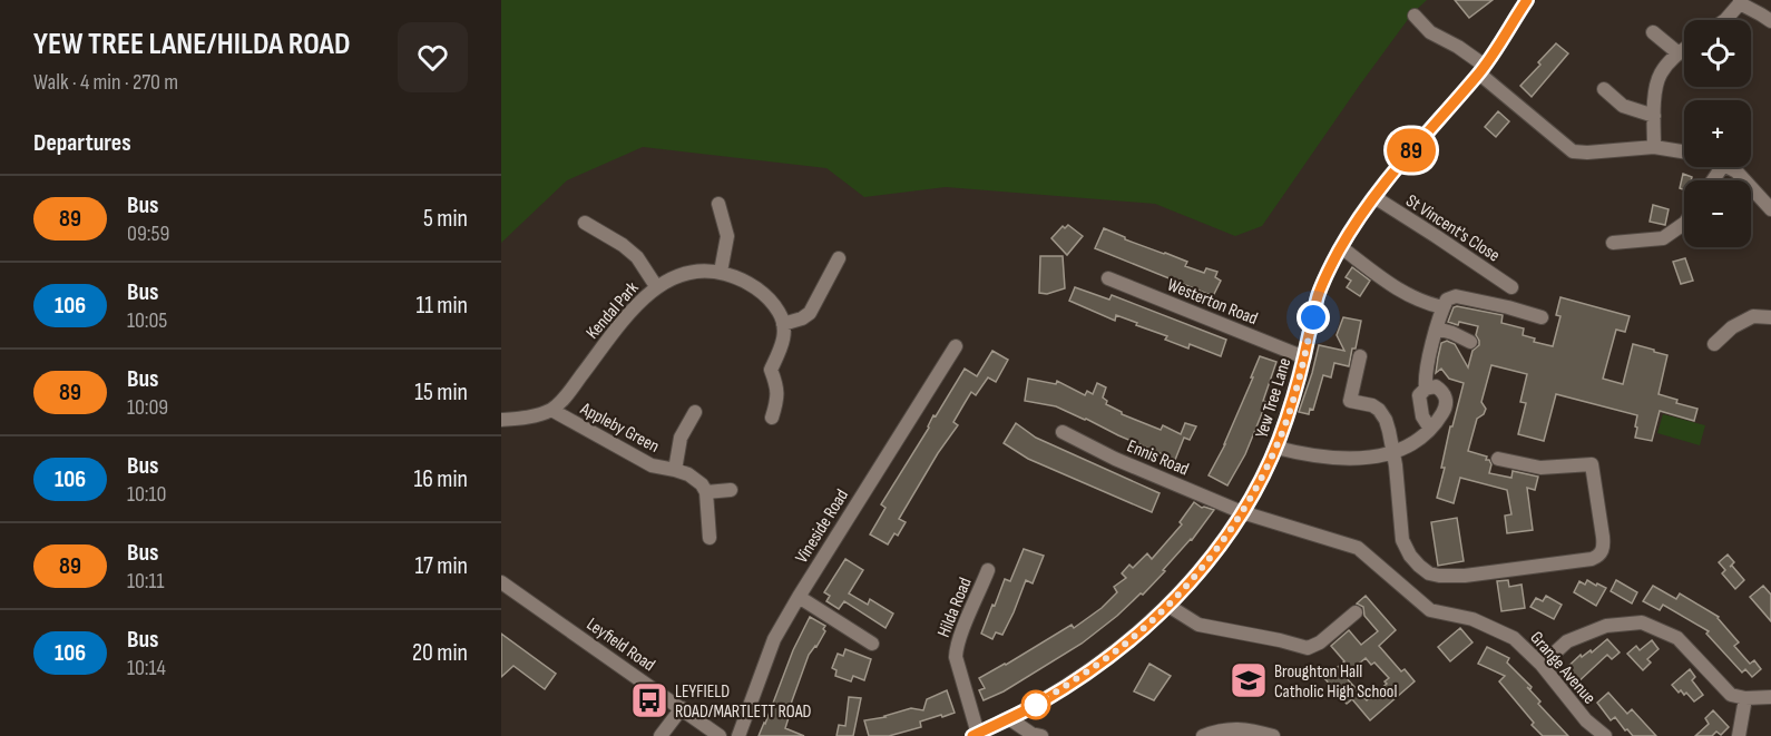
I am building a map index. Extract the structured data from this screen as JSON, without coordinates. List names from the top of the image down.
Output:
{
  "streets": {
    "street": [
      "St Vincent's Close",
      "Westerton Road",
      "Kendal Park",
      "Yew Tree Lane",
      "Appleby Green",
      "Ennis Road",
      "Vineside Road",
      "Hilda Road",
      "Leyfield Road",
      "Grange Avenue"
    ]
  },
  "crossings": [
    ["St Vincent's Close", "Yew Tree Lane"],
    ["Westerton Road", "Yew Tree Lane"],
    ["Kendal Park", "Appleby Green"],
    ["Yew Tree Lane", "Ennis Road"],
    ["Yew Tree Lane", "Hilda Road"],
    ["Yew Tree Lane", "Grange Avenue"],
    ["Ennis Road", "Grange Avenue"]
  ],
  "places": {
    "school or university": ["Broughton Hall Catholic High School"],
    "bus stop": ["LEYFIELD ROAD/MARTLETT ROAD"]
  },
  "lines": ["bus line 89"],
  "page": {
    "heading": [
      ["YEW TREE LANE/HILDA ROAD", "Walk · 4 min · 270 m"],
      "Departures"
    ],
    "on_map": "89",
    "map_buttons": ["+", "−"],
    "list": [
      {
        "mark": "89",
        "name": "Bus",
        "note": "09:59",
        "value": "5 min"
      },
      {
        "mark": "106",
        "name": "Bus",
        "note": "10:05",
        "value": "11 min"
      },
      {
        "mark": "89",
        "name": "Bus",
        "note": "10:09",
        "value": "15 min"
      },
      {
        "mark": "106",
        "name": "Bus",
        "note": "10:10",
        "value": "16 min"
      },
      {
        "mark": "89",
        "name": "Bus",
        "note": "10:11",
        "value": "17 min"
      },
      {
        "mark": "106",
        "name": "Bus",
        "note": "10:14",
        "value": "20 min"
      }
    ]
  }
}
